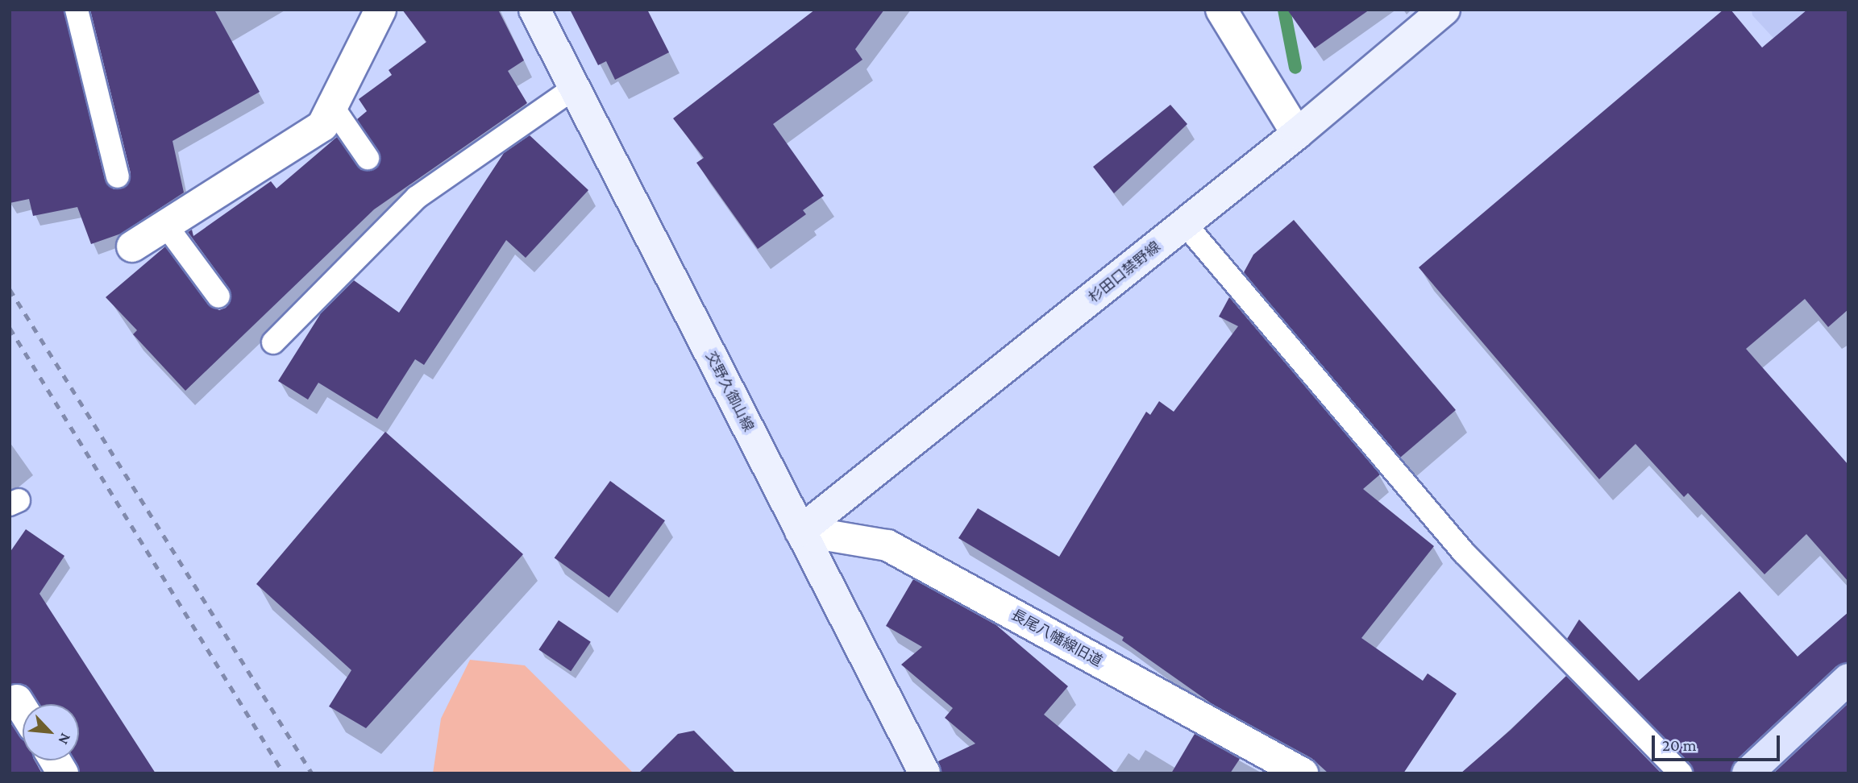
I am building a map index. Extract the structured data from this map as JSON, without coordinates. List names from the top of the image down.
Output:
{
  "streets": {
    "main road": ["杉田口禁野線", "交野久御山線"],
    "street": ["長尾八幡線旧道"]
  },
  "crossings": [
    ["杉田口禁野線", "交野久御山線"],
    ["杉田口禁野線", "長尾八幡線旧道"],
    ["交野久御山線", "長尾八幡線旧道"]
  ],
  "scale_bar": "20 m",
  "north": "bottom right"
}
